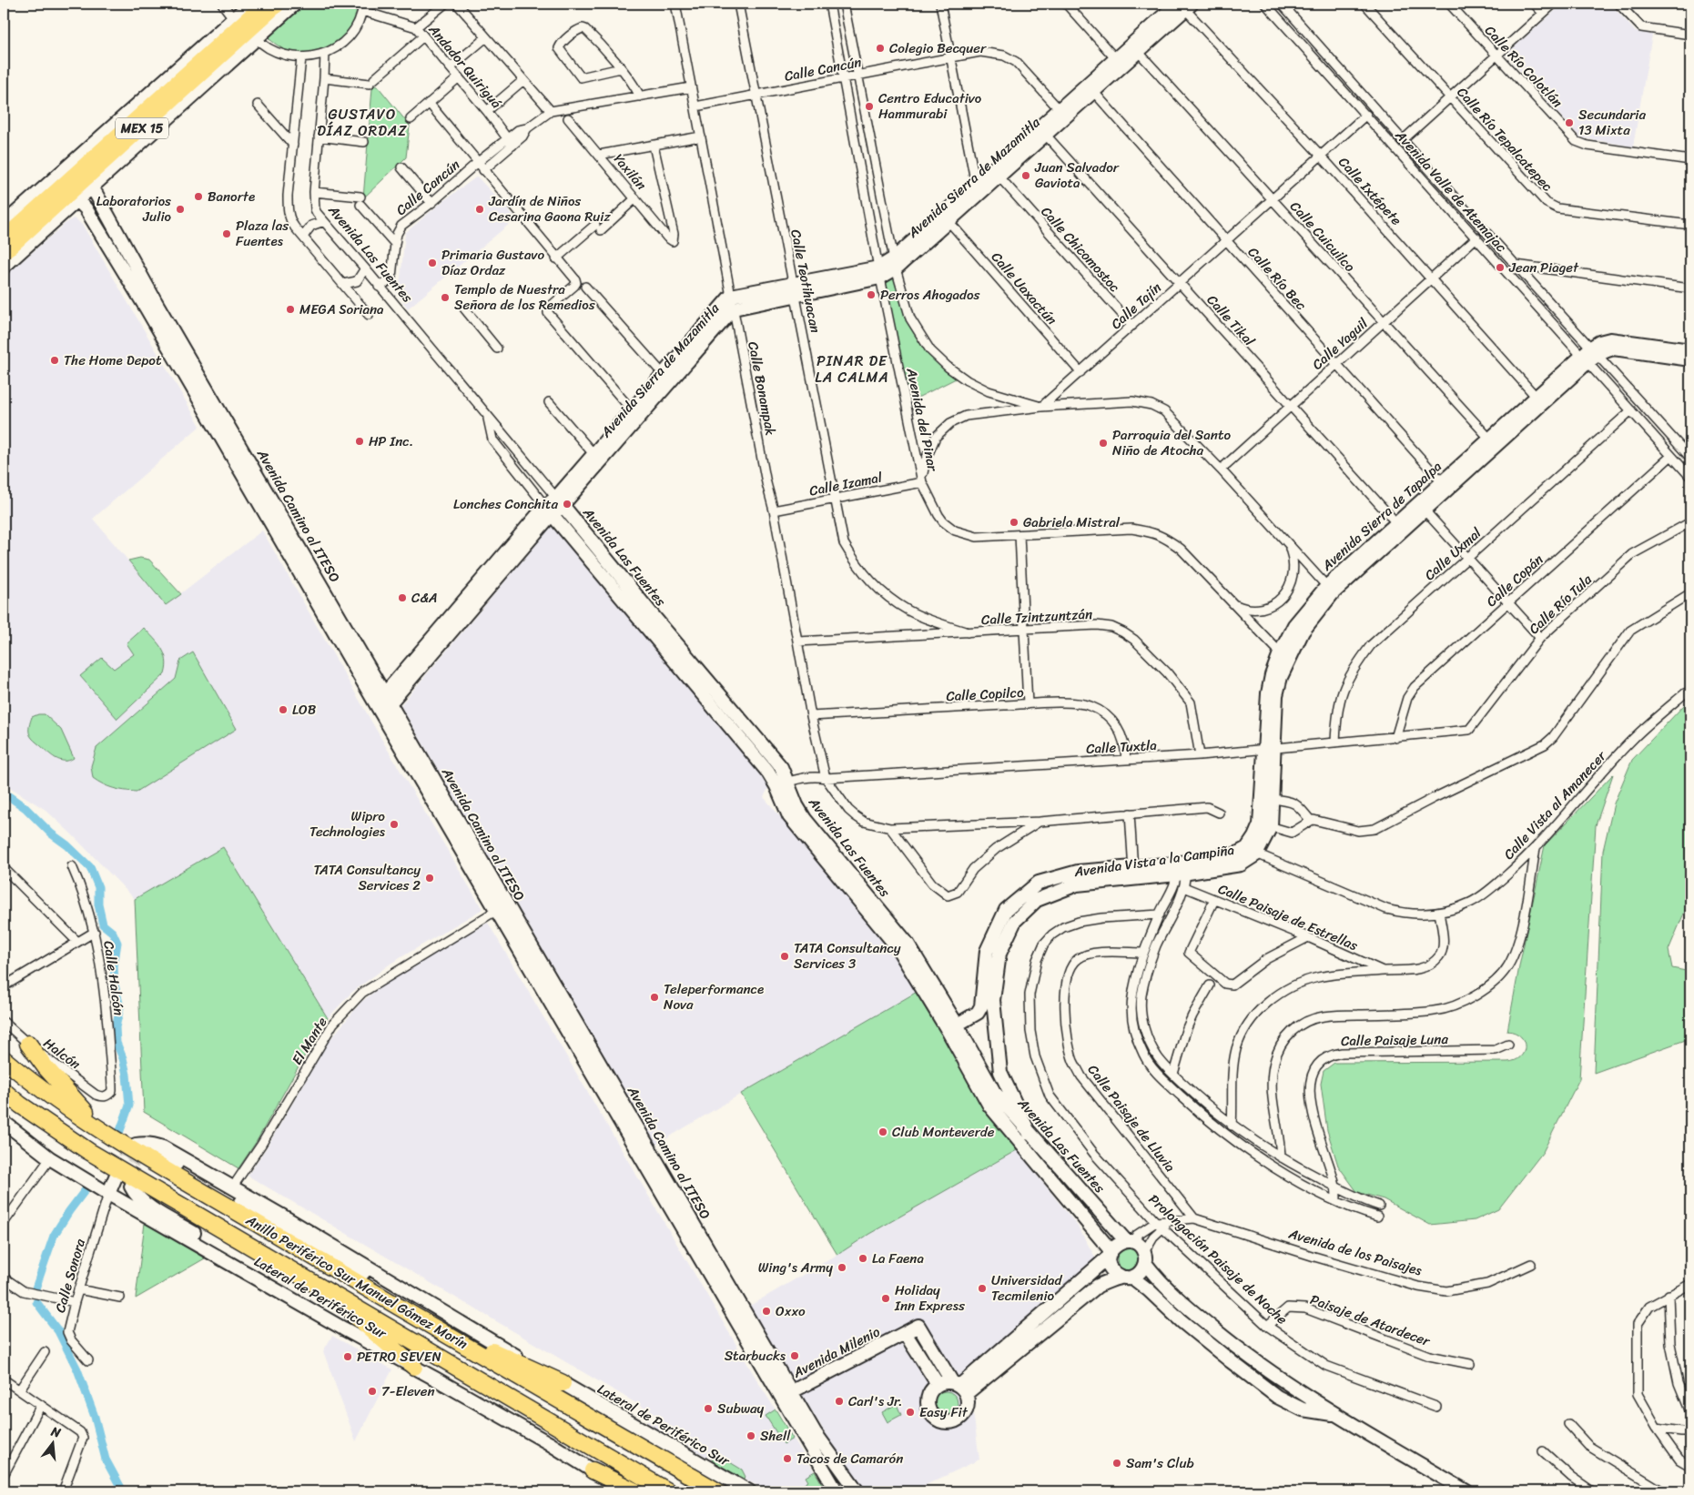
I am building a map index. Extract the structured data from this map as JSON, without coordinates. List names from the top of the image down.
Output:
{
  "streets": {
    "highway": ["Anillo Periférico Sur Manuel Gómez Morín"],
    "main road": ["MEX 15"],
    "street": [
      "Andador Quiriguá",
      "Calle Río Colotlán",
      "Calle Cancún",
      "Calle Río Tepalcatepec",
      "Yaxilán",
      "Avenida Sierra de Mazamitla",
      "Calle Ixtépete",
      "Avenida Valle de Atemajac",
      "Calle Cuicuilco",
      "Calle Chicomostoc",
      "Avenida Las Fuentes",
      "Calle Río Bec",
      "Calle Teotihuacan",
      "Calle Uaxactún",
      "Calle Tajín",
      "Calle Tikal",
      "Calle Yaguil",
      "Calle Bonampak",
      "Avenida del Pinar",
      "Calle Izamal",
      "Avenida Camino al ITESO",
      "Avenida Sierra de Tapalpa",
      "Calle Uxmal",
      "Calle Copán",
      "Calle Río Tula",
      "Calle Tzintzuntzán",
      "Calle Copilco",
      "Calle Tuxtla",
      "Calle Vista al Amanecer",
      "Avenida Vista a la Campiña",
      "Calle Paisaje de Estrellas",
      "Calle Halcón",
      "Calle Paisaje Luna",
      "El Mante",
      "Halcón",
      "Calle Paisaje de Lluvia",
      "Avenida de los Paisajes",
      "Prolongación Paisaje de Noche",
      "Calle Sonora",
      "Lateral de Periférico Sur",
      "Paisaje de Atardecer",
      "Avenida Milenio"
    ]
  },
  "crossings": [
    ["Andador Quiriguá", "Calle Cancún"],
    ["Calle Cancún", "Avenida Sierra de Mazamitla"],
    ["Calle Cancún", "Avenida Las Fuentes"],
    ["Calle Cancún", "Calle Teotihuacan"],
    ["Calle Cancún", "Calle Bonampak"],
    ["Calle Cancún", "Avenida del Pinar"],
    ["Avenida Sierra de Mazamitla", "Calle Ixtépete"],
    ["Avenida Sierra de Mazamitla", "Calle Cuicuilco"],
    ["Avenida Sierra de Mazamitla", "Calle Chicomostoc"],
    ["Avenida Sierra de Mazamitla", "Avenida Las Fuentes"],
    ["Avenida Sierra de Mazamitla", "Calle Río Bec"],
    ["Avenida Sierra de Mazamitla", "Calle Teotihuacan"],
    ["Avenida Sierra de Mazamitla", "Calle Uaxactún"],
    ["Avenida Sierra de Mazamitla", "Calle Tikal"],
    ["Avenida Sierra de Mazamitla", "Calle Bonampak"],
    ["Avenida Sierra de Mazamitla", "Avenida del Pinar"],
    ["Avenida Sierra de Mazamitla", "Avenida Camino al ITESO"],
    ["Calle Ixtépete", "Calle Tajín"],
    ["Calle Ixtépete", "Calle Yaguil"],
    ["Calle Ixtépete", "Avenida Sierra de Tapalpa"],
    ["Avenida Valle de Atemajac", "Calle Tajín"],
    ["Avenida Valle de Atemajac", "Calle Yaguil"],
    ["Avenida Valle de Atemajac", "Avenida Sierra de Tapalpa"],
    ["Avenida Valle de Atemajac", "Calle Uxmal"],
    ["Avenida Valle de Atemajac", "Calle Copán"],
    ["Calle Cuicuilco", "Calle Tajín"],
    ["Calle Cuicuilco", "Calle Yaguil"],
    ["Calle Cuicuilco", "Avenida Sierra de Tapalpa"],
    ["Calle Chicomostoc", "Calle Tajín"],
    ["Avenida Las Fuentes", "Calle Tuxtla"],
    ["Avenida Las Fuentes", "Avenida Vista a la Campiña"],
    ["Avenida Las Fuentes", "Avenida de los Paisajes"],
    ["Calle Río Bec", "Calle Tajín"],
    ["Calle Río Bec", "Calle Yaguil"],
    ["Calle Río Bec", "Avenida Sierra de Tapalpa"],
    ["Calle Teotihuacan", "Calle Izamal"],
    ["Calle Teotihuacan", "Calle Tzintzuntzán"],
    ["Calle Uaxactún", "Calle Tajín"],
    ["Calle Tajín", "Calle Tikal"],
    ["Calle Tajín", "Avenida del Pinar"],
    ["Calle Tikal", "Calle Yaguil"],
    ["Calle Tikal", "Avenida Sierra de Tapalpa"],
    ["Calle Yaguil", "Avenida del Pinar"],
    ["Calle Bonampak", "Calle Izamal"],
    ["Calle Bonampak", "Calle Tzintzuntzán"],
    ["Calle Bonampak", "Calle Copilco"],
    ["Calle Bonampak", "Calle Tuxtla"],
    ["Avenida del Pinar", "Calle Izamal"],
    ["Avenida del Pinar", "Avenida Sierra de Tapalpa"],
    ["Avenida Camino al ITESO", "El Mante"],
    ["Avenida Camino al ITESO", "Avenida Milenio"],
    ["Avenida Sierra de Tapalpa", "Calle Tuxtla"],
    ["Avenida Sierra de Tapalpa", "Calle Vista al Amanecer"],
    ["Avenida Sierra de Tapalpa", "Avenida Vista a la Campiña"],
    ["Calle Uxmal", "Calle Tuxtla"],
    ["Calle Copán", "Calle Tuxtla"],
    ["Calle Río Tula", "Calle Tuxtla"],
    ["Calle Tzintzuntzán", "Calle Tuxtla"],
    ["Calle Copilco", "Calle Tuxtla"],
    ["Calle Vista al Amanecer", "Avenida Vista a la Campiña"],
    ["Calle Halcón", "Halcón"],
    ["Calle Paisaje de Lluvia", "Avenida de los Paisajes"],
    ["Avenida de los Paisajes", "Prolongación Paisaje de Noche"],
    ["Prolongación Paisaje de Noche", "Paisaje de Atardecer"],
    ["Calle Sonora", "Lateral de Periférico Sur"]
  ],
  "districts": ["GUSTAVO DÍAZ ORDAZ", "PINAR DE LA CALMA"],
  "places": [
    "Colegio Becquer",
    "Centro Educativo Hammurabi",
    "Secundaria 13 Mixta",
    "Juan Salvador Gaviota",
    "Banorte",
    "Laboratorios Julio",
    "Jardín de Niños Cesarina Gaona Ruiz",
    "Plaza las Fuentes",
    "Primaria Gustavo Díaz Ordaz",
    "Jean Piaget",
    "Perros Ahogados",
    "Templo de Nuestra Señora de los Remedios",
    "MEGA Soriana",
    "The Home Depot",
    "HP Inc.",
    "Parroquia del Santo Niño de Atocha",
    "Lonches Conchita",
    "Gabriela Mistral",
    "C&A",
    "LOB",
    "Wipro Technologies",
    "TATA Consultancy Services 2",
    "TATA Consultancy Services 3",
    "Teleperformance Nova",
    "Club Monteverde",
    "La Faena",
    "Wing's Army",
    "Universidad Tecmilenio",
    "Holiday Inn Express",
    "Oxxo",
    "Starbucks",
    "PETRO SEVEN",
    "7-Eleven",
    "Carl's Jr.",
    "Subway",
    "Easy Fit",
    "Shell",
    "Tacos de Camarón",
    "Sam's Club"
  ],
  "north": "top"
}
